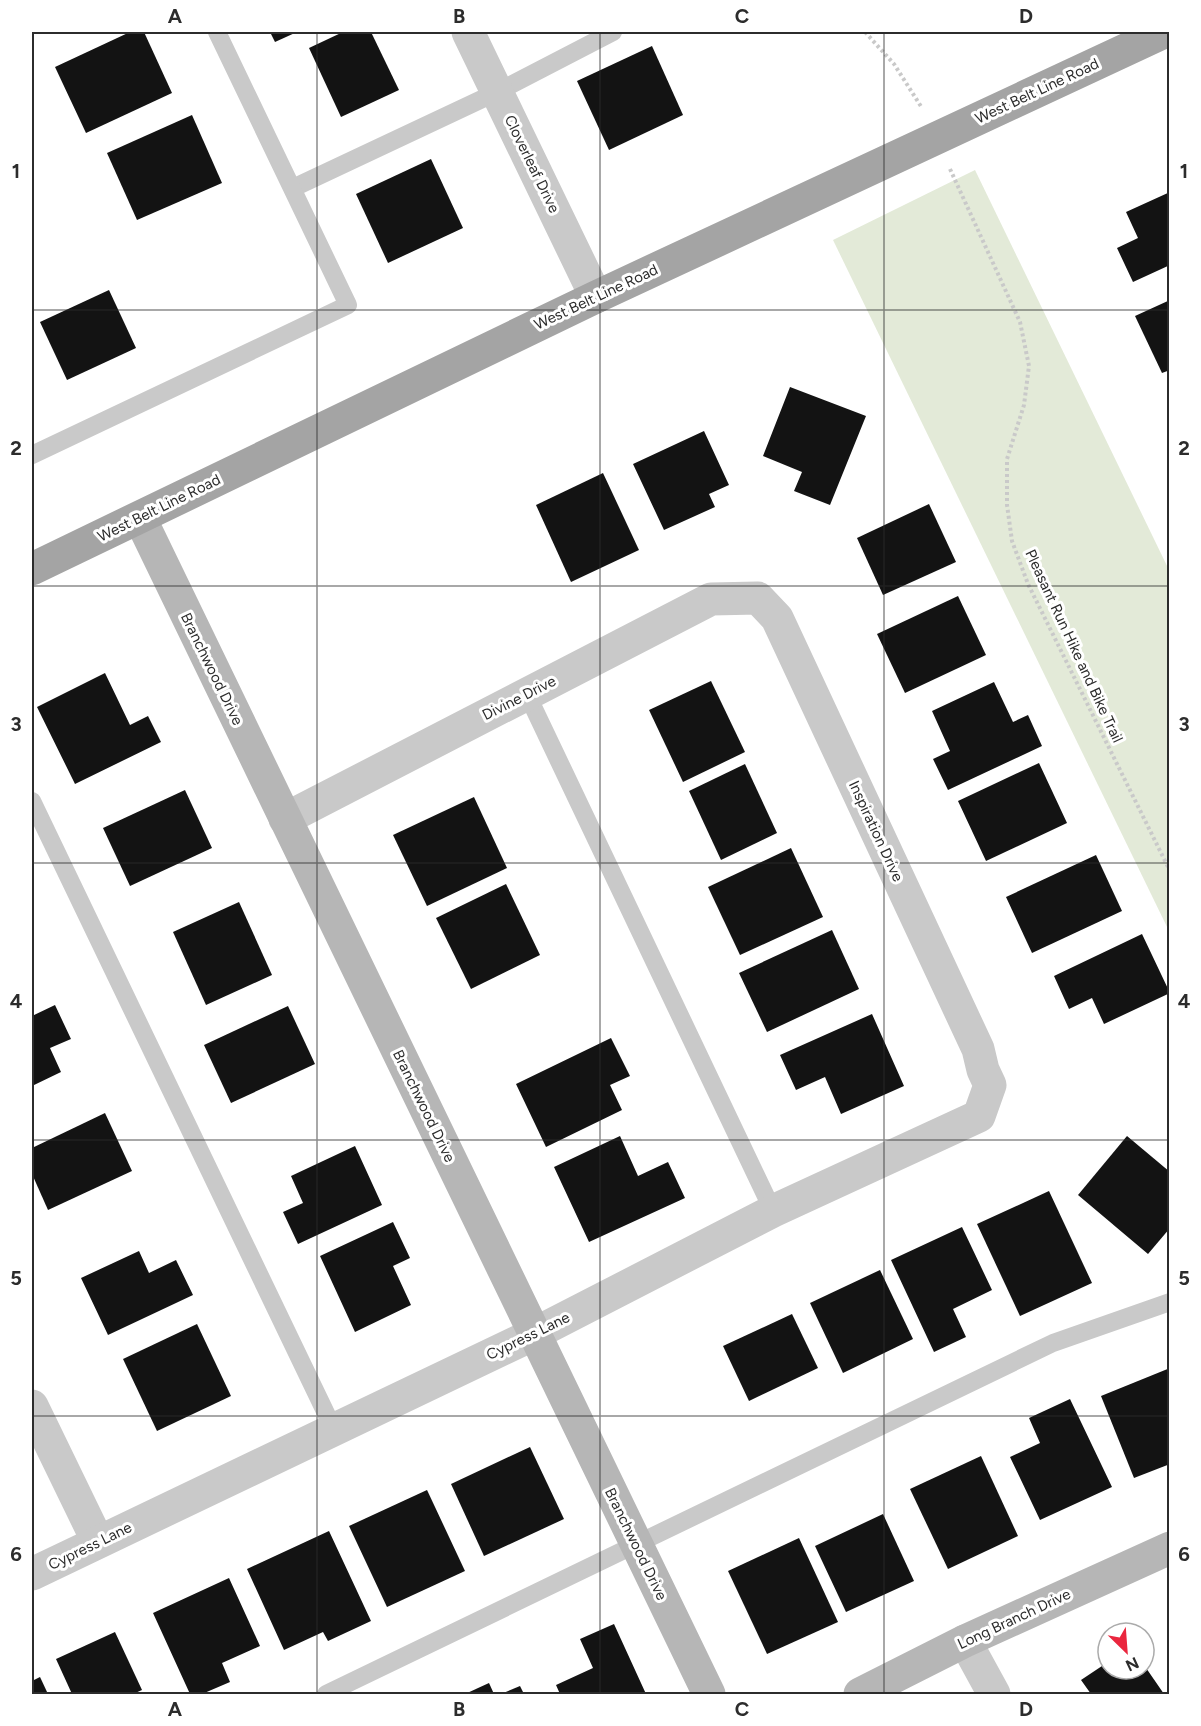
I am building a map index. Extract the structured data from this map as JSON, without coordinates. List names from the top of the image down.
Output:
{
  "streets": {
    "main road": ["West Belt Line Road"],
    "street": [
      "Cloverleaf Drive",
      "Branchwood Drive",
      "Divine Drive",
      "Inspiration Drive",
      "Cypress Lane",
      "Long Branch Drive"
    ],
    "path": ["Pleasant Run Hike and Bike Trail"]
  },
  "crossings": [
    ["West Belt Line Road", "Cloverleaf Drive"],
    ["West Belt Line Road", "Pleasant Run Hike and Bike Trail"],
    ["West Belt Line Road", "Branchwood Drive"],
    ["Branchwood Drive", "Divine Drive"],
    ["Branchwood Drive", "Cypress Lane"],
    ["Divine Drive", "Inspiration Drive"],
    ["Inspiration Drive", "Cypress Lane"]
  ],
  "north": "bottom right",
  "grid": {
    "columns": [
      "A",
      "B",
      "C",
      "D"
    ],
    "rows": [
      "1",
      "2",
      "3",
      "4",
      "5",
      "6"
    ]
  }
}
